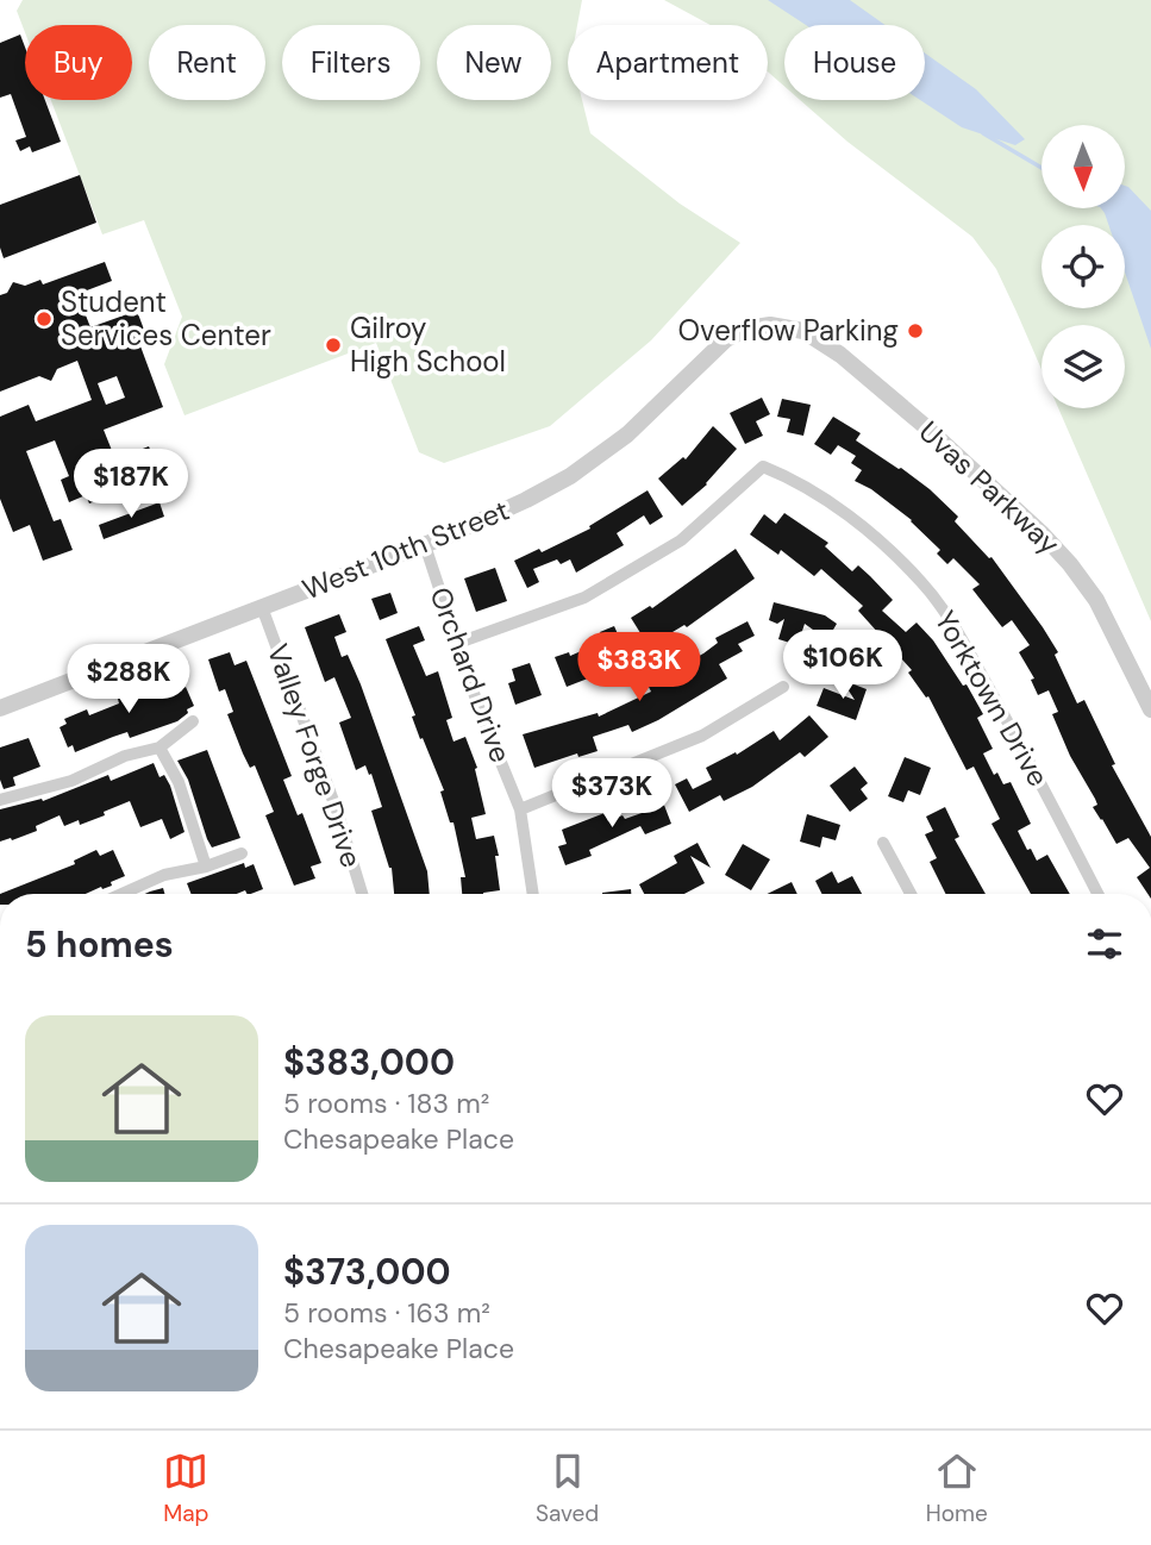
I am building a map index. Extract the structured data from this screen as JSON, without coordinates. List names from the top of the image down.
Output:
{
  "streets": {
    "street": [
      "Uvas Parkway",
      "West 10th Street",
      "Orchard Drive",
      "Yorktown Drive",
      "Valley Forge Drive"
    ]
  },
  "crossings": [
    ["Uvas Parkway", "West 10th Street"],
    ["West 10th Street", "Orchard Drive"],
    ["West 10th Street", "Valley Forge Drive"],
    ["Orchard Drive", "Yorktown Drive"]
  ],
  "places": ["Student Services Center", "Overflow Parking", "Gilroy High School"],
  "north": "bottom",
  "page": {
    "chip": [
      "Buy",
      "Rent",
      "Filters",
      "New",
      "Apartment",
      "House"
    ],
    "price": [
      "$187K",
      "$106K",
      "$383K",
      "$288K",
      "$373K"
    ],
    "heading": "5 homes",
    "list": [
      {
        "name": "$383,000",
        "note": "5 rooms · 183 m² · Chesapeake Place"
      },
      {
        "name": "$373,000",
        "note": "5 rooms · 163 m² · Chesapeake Place"
      }
    ],
    "tabs": ["Map", "Saved", "Home"]
  }
}
